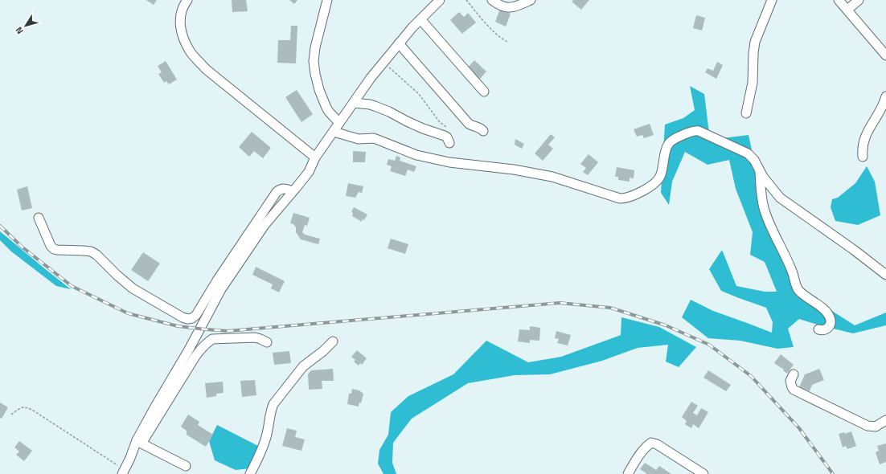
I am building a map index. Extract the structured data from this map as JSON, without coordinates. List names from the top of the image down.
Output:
{
  "north": "bottom left"
}
